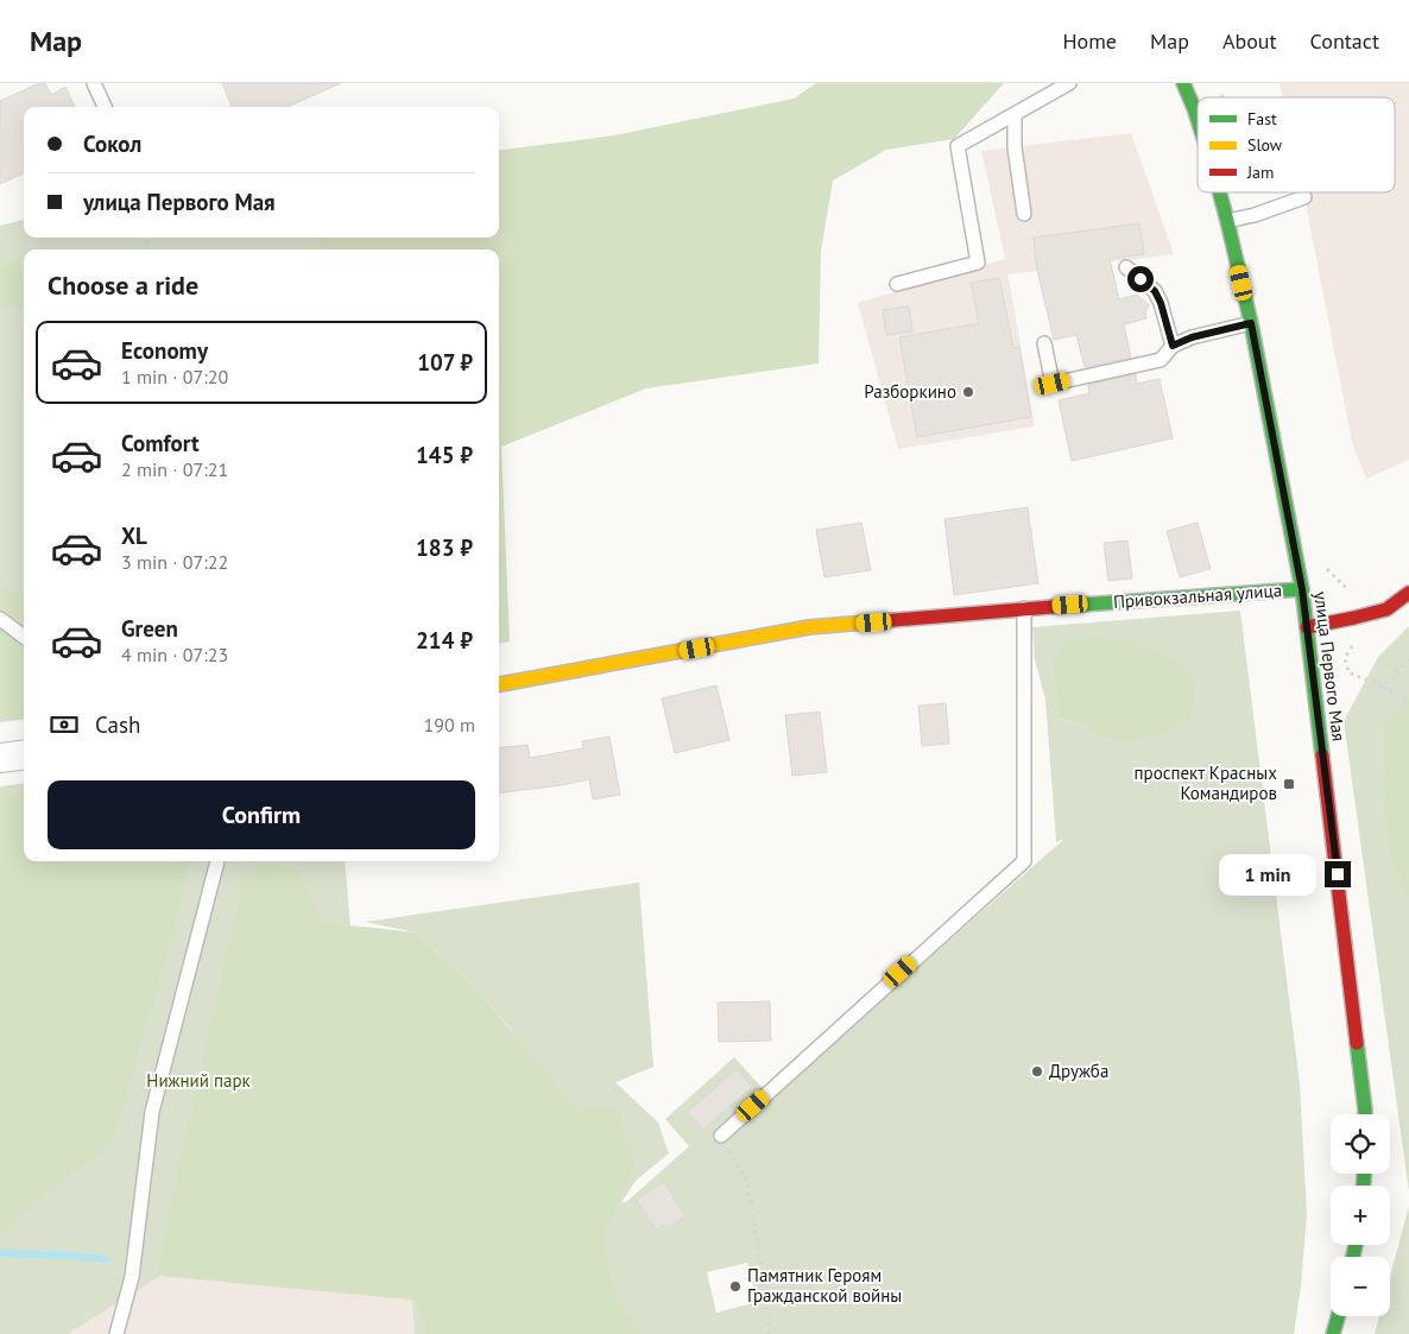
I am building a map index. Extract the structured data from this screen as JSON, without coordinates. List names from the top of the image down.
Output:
{
  "streets": {
    "main road": ["Привокзальная улица", "улица Первого Мая"]
  },
  "crossings": [
    ["Привокзальная улица", "улица Первого Мая"]
  ],
  "parks": ["Нижний парк"],
  "places": {
    "other": ["Разборкино", "Дружба", "Памятник Героям Гражданской войны"],
    "transit": ["проспект Красных Командиров"]
  },
  "legend": ["Fast", "Slow", "Jam"],
  "page": {
    "header": "Map",
    "nav": [
      "Home",
      "Map",
      "About",
      "Contact"
    ],
    "banner": ["Сокол", "улица Первого Мая"],
    "heading": "Choose a ride",
    "list": [
      {
        "name": "Economy",
        "note": "1 min · 07:20",
        "value": "107 ₽"
      },
      {
        "name": "Comfort",
        "note": "2 min · 07:21",
        "value": "145 ₽"
      },
      {
        "name": "XL",
        "note": "3 min · 07:22",
        "value": "183 ₽"
      },
      {
        "name": "Green",
        "note": "4 min · 07:23",
        "value": "214 ₽"
      }
    ],
    "pay": ["Cash", "190 m"],
    "buttons": "Confirm",
    "bubble": "1 min",
    "map_buttons": ["+", "−"]
  }
}
